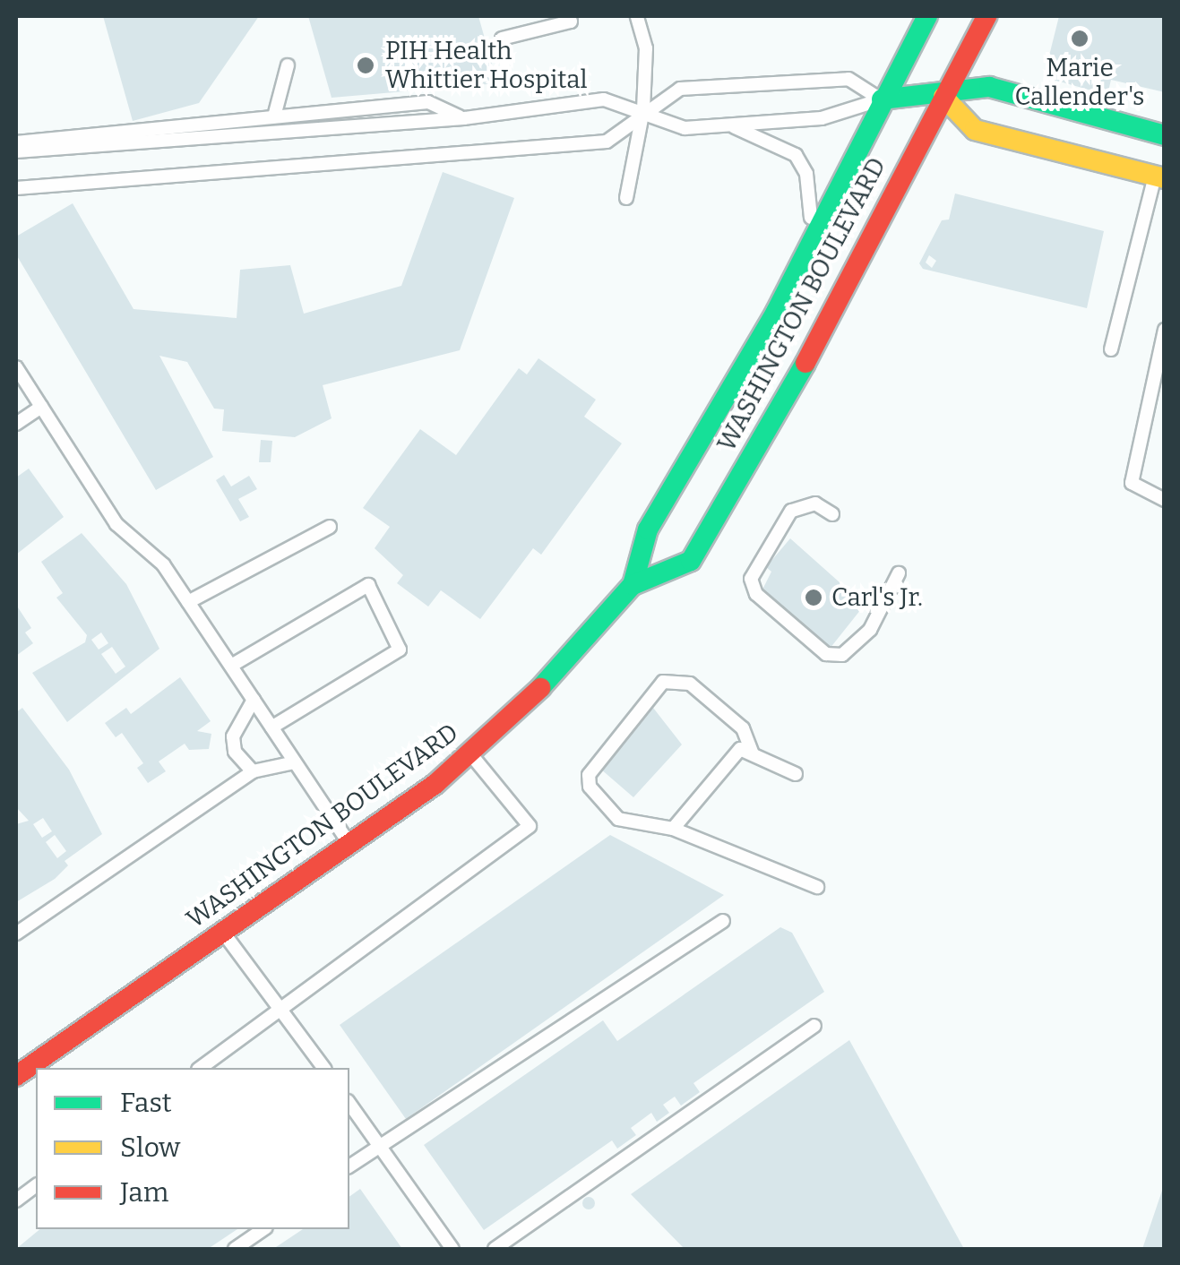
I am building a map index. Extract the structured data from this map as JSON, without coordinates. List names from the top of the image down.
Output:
{
  "streets": {
    "main road": ["WASHINGTON BOULEVARD"]
  },
  "places": ["Marie Callender's", "PIH Health Whittier Hospital", "Carl's Jr."],
  "legend": ["Fast", "Slow", "Jam"]
}
